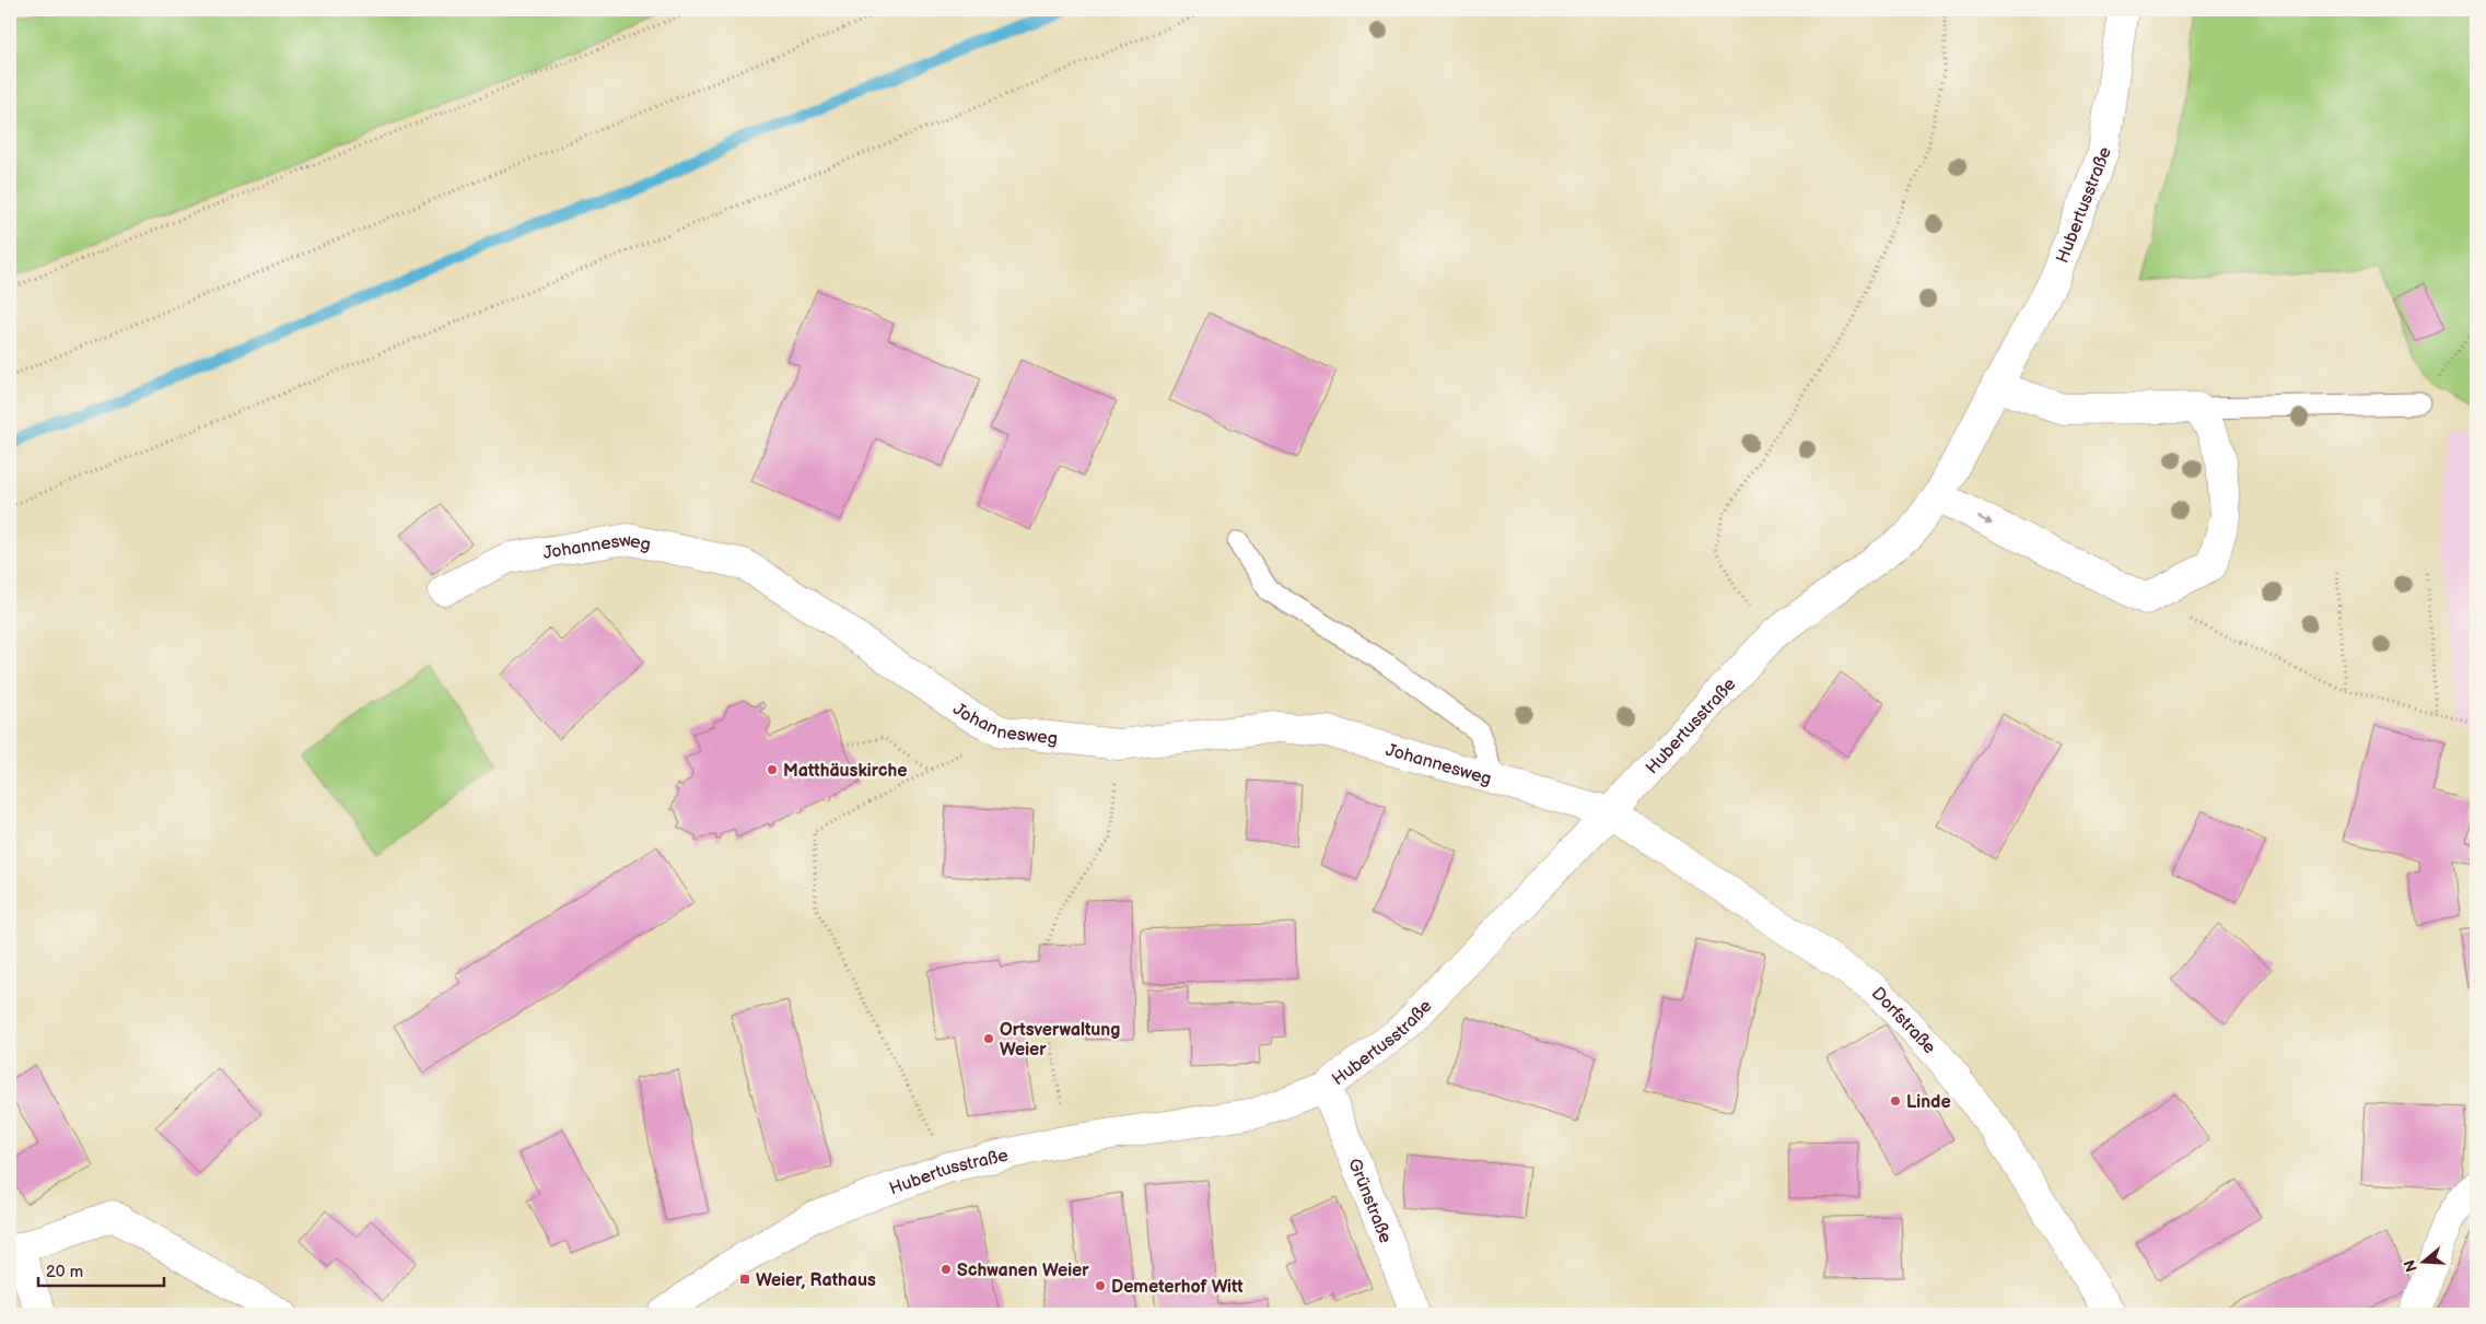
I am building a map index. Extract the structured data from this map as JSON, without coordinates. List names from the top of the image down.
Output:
{
  "streets": {
    "street": [
      "Hubertusstraße",
      "Johannesweg",
      "Dorfstraße",
      "Grünstraße"
    ]
  },
  "crossings": [
    ["Hubertusstraße", "Johannesweg"],
    ["Hubertusstraße", "Dorfstraße"],
    ["Hubertusstraße", "Grünstraße"],
    ["Johannesweg", "Dorfstraße"]
  ],
  "places": {
    "other": [
      "Matthäuskirche",
      "Ortsverwaltung Weier",
      "Linde",
      "Schwanen Weier",
      "Demeterhof Witt"
    ],
    "transit": ["Weier, Rathaus"]
  },
  "scale_bar": "20 m",
  "north": "left"
}
